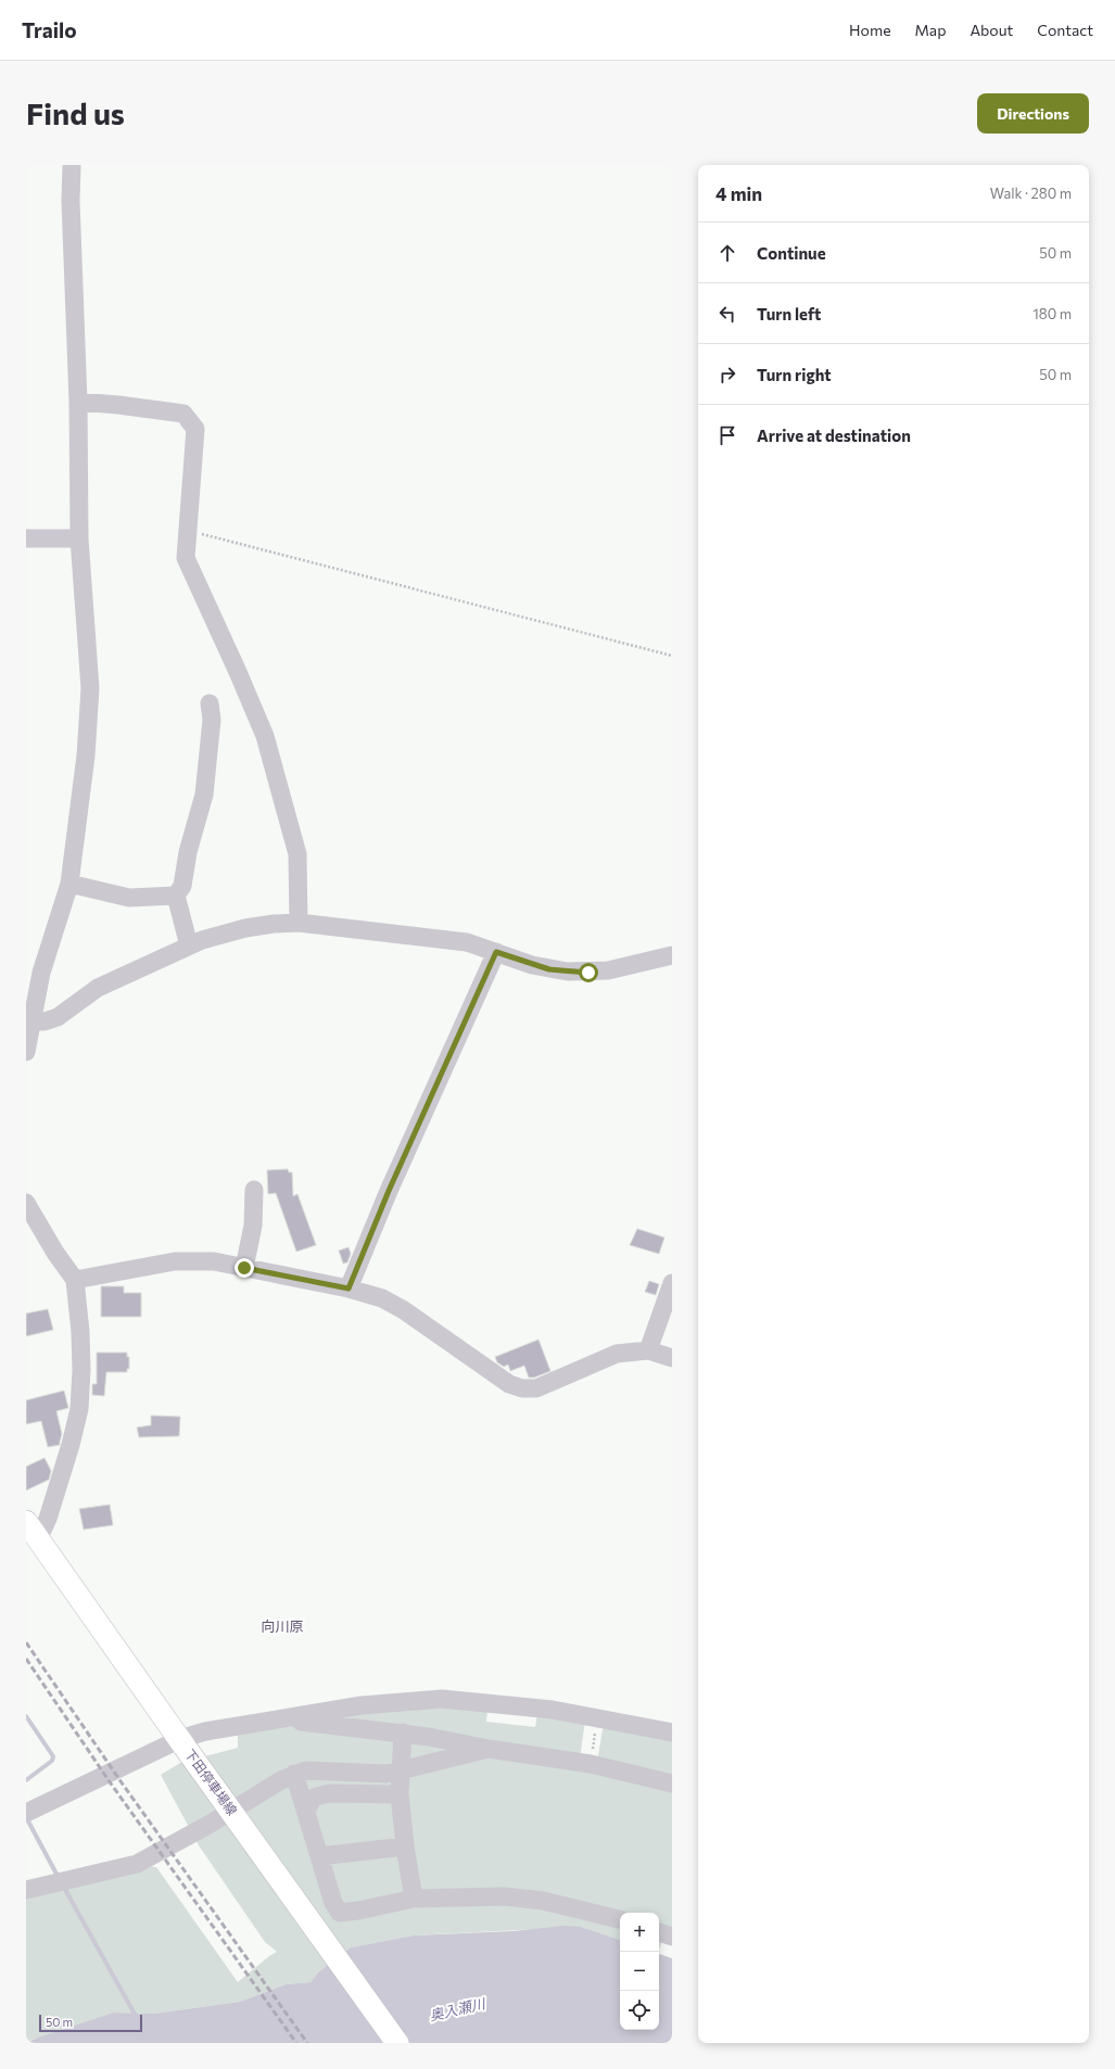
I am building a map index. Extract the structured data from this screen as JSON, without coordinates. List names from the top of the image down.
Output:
{
  "streets": {
    "main road": ["下田停車場線"]
  },
  "districts": ["向川原"],
  "water": ["奥入瀬川"],
  "scale_bar": "50 m",
  "page": {
    "header": "Trailo",
    "nav": [
      "Home",
      "Map",
      "About",
      "Contact"
    ],
    "buttons": "Directions",
    "title": "Find us",
    "heading": ["4 min", "Walk · 280 m"],
    "list": [
      ["Continue", "50 m"],
      ["Turn left", "180 m"],
      ["Turn right", "50 m"],
      "Arrive at destination"
    ],
    "map_buttons": ["+", "−"],
    "scale": "50 m"
  }
}
